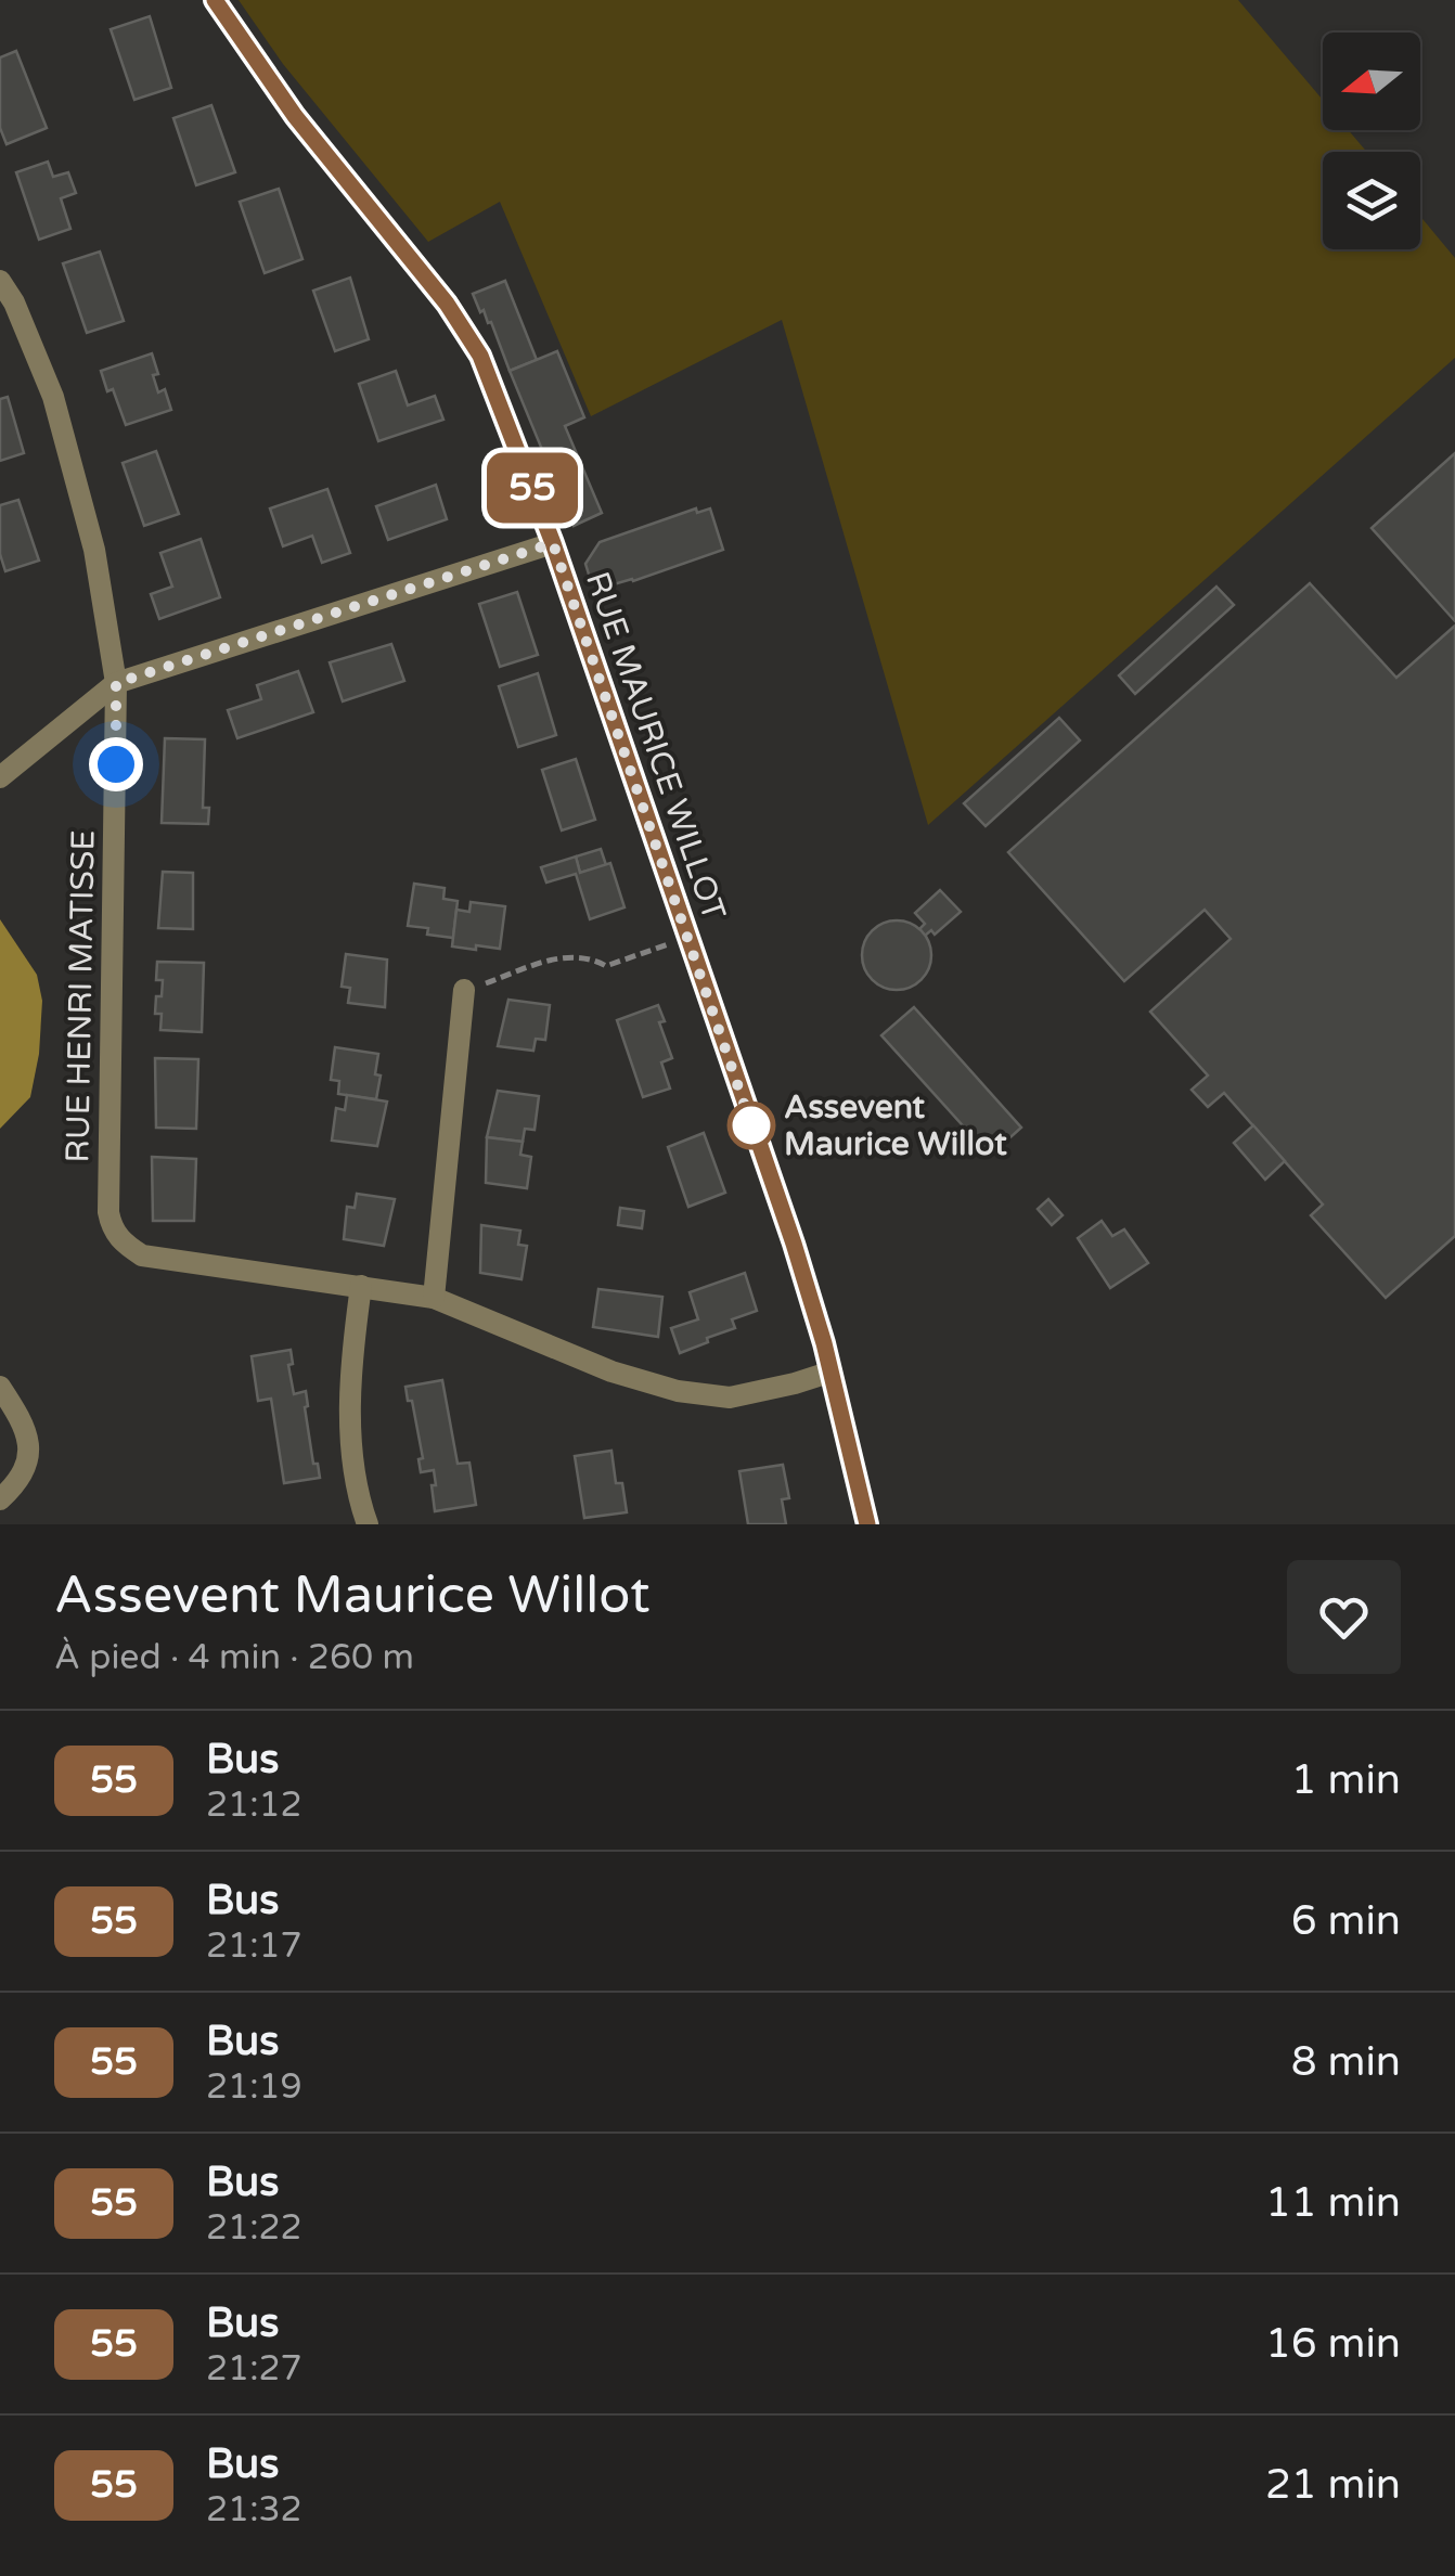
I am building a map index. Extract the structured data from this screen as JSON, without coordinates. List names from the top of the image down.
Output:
{
  "streets": {
    "street": ["RUE MAURICE WILLOT", "RUE HENRI MATISSE"]
  },
  "places": ["Assevent Maurice Willot"],
  "lines": ["bus line 55"],
  "north": "left",
  "page": {
    "on_map": "55",
    "heading": ["Assevent Maurice Willot", "À pied · 4 min · 260 m"],
    "list": [
      {
        "mark": "55",
        "name": "Bus",
        "note": "21:12",
        "value": "1 min"
      },
      {
        "mark": "55",
        "name": "Bus",
        "note": "21:17",
        "value": "6 min"
      },
      {
        "mark": "55",
        "name": "Bus",
        "note": "21:19",
        "value": "8 min"
      },
      {
        "mark": "55",
        "name": "Bus",
        "note": "21:22",
        "value": "11 min"
      },
      {
        "mark": "55",
        "name": "Bus",
        "note": "21:27",
        "value": "16 min"
      },
      {
        "mark": "55",
        "name": "Bus",
        "note": "21:32",
        "value": "21 min"
      }
    ]
  }
}
